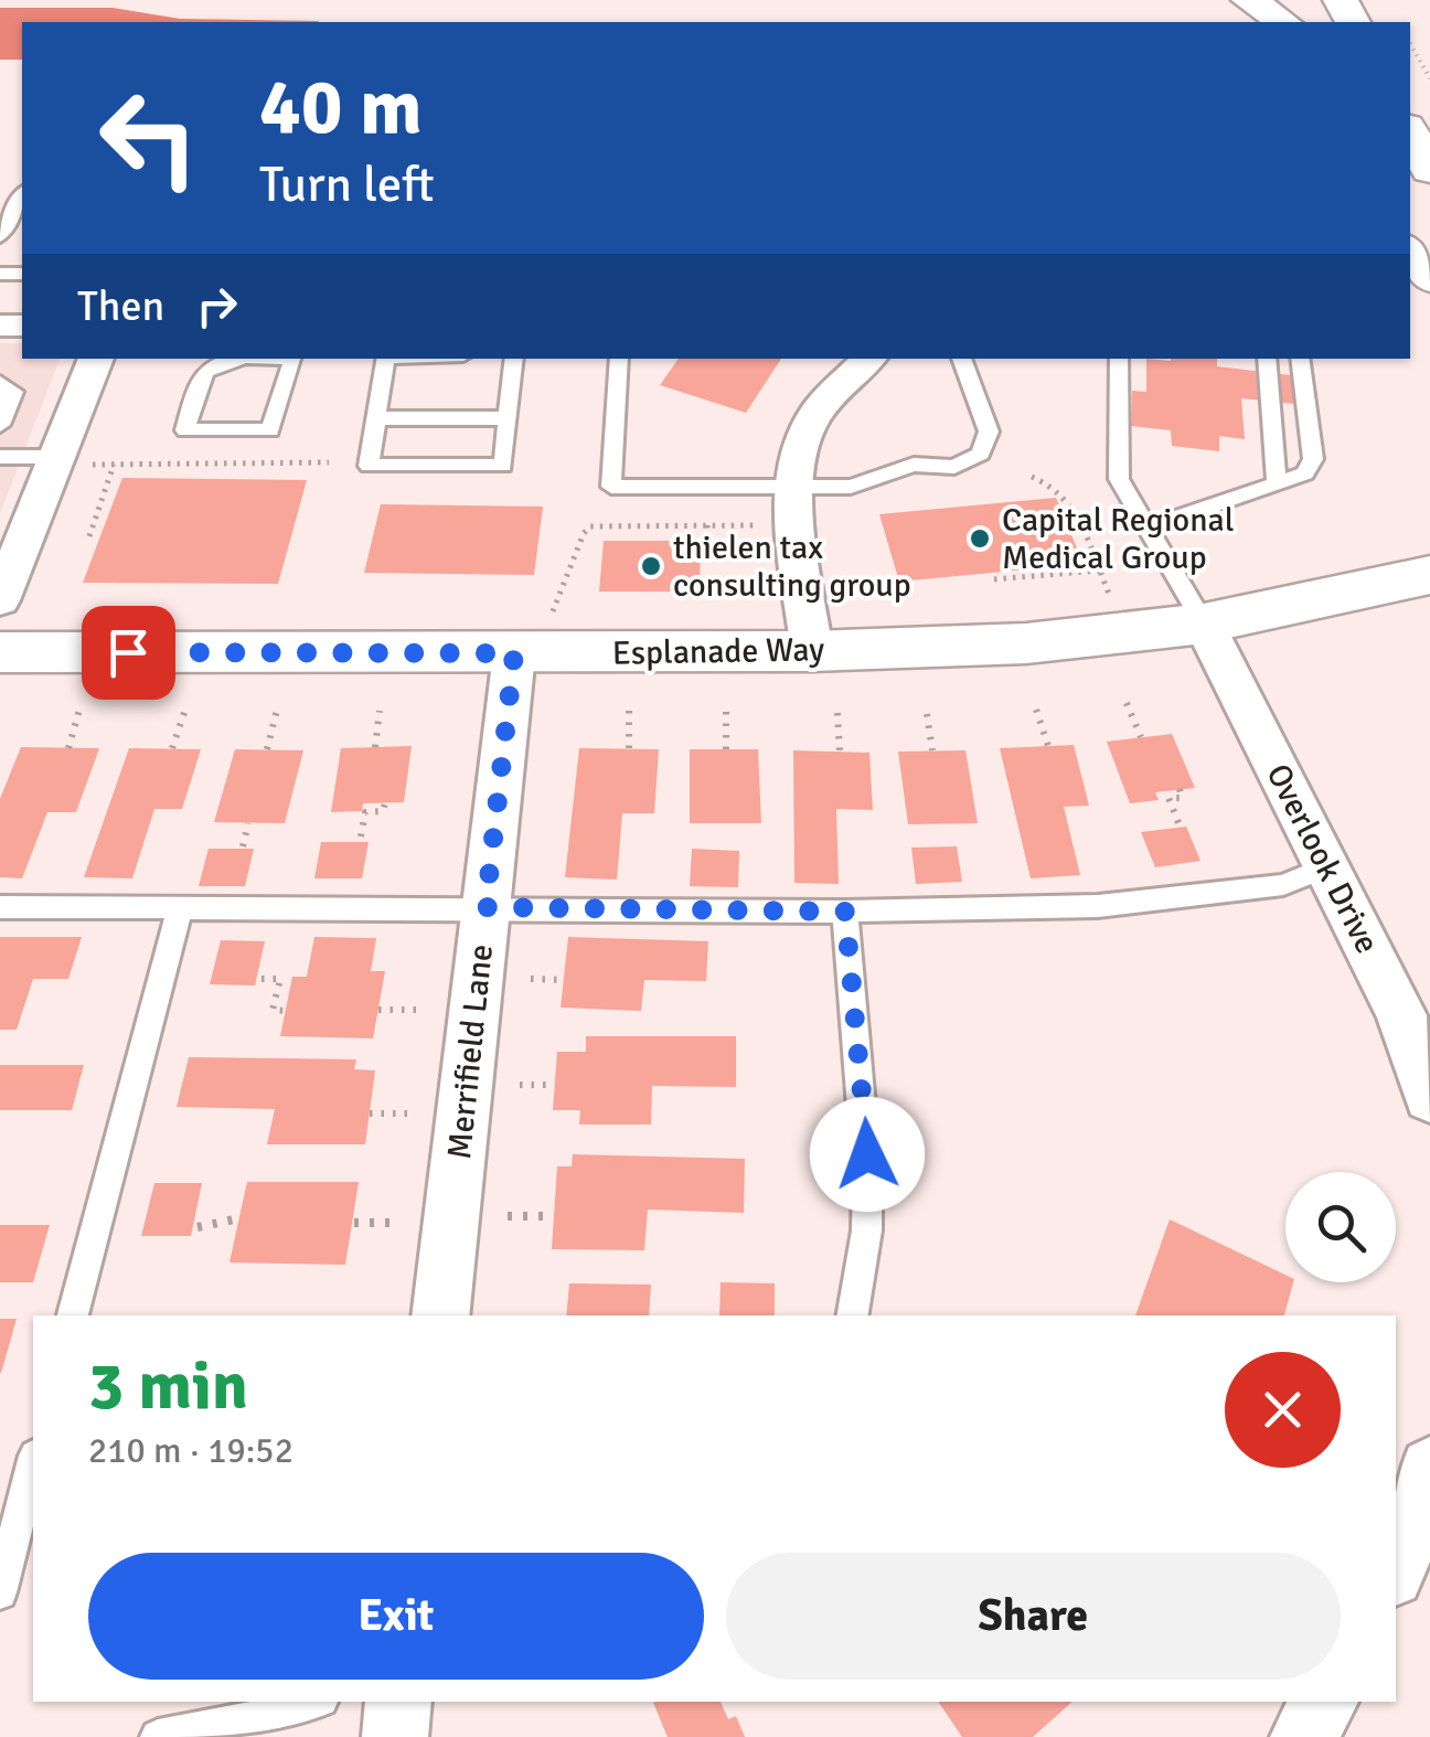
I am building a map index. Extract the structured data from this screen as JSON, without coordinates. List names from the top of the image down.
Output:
{
  "streets": {
    "street": ["Esplanade Way", "Overlook Drive", "Merrifield Lane"]
  },
  "crossings": [
    ["Esplanade Way", "Overlook Drive"],
    ["Esplanade Way", "Merrifield Lane"]
  ],
  "places": ["Capital Regional Medical Group", "thielen tax consulting group"],
  "page": {
    "turn": ["40 m", "Turn left"],
    "then": "Then",
    "heading": ["3 min", "210 m · 19:52"],
    "buttons": ["Exit", "Share"]
  }
}
